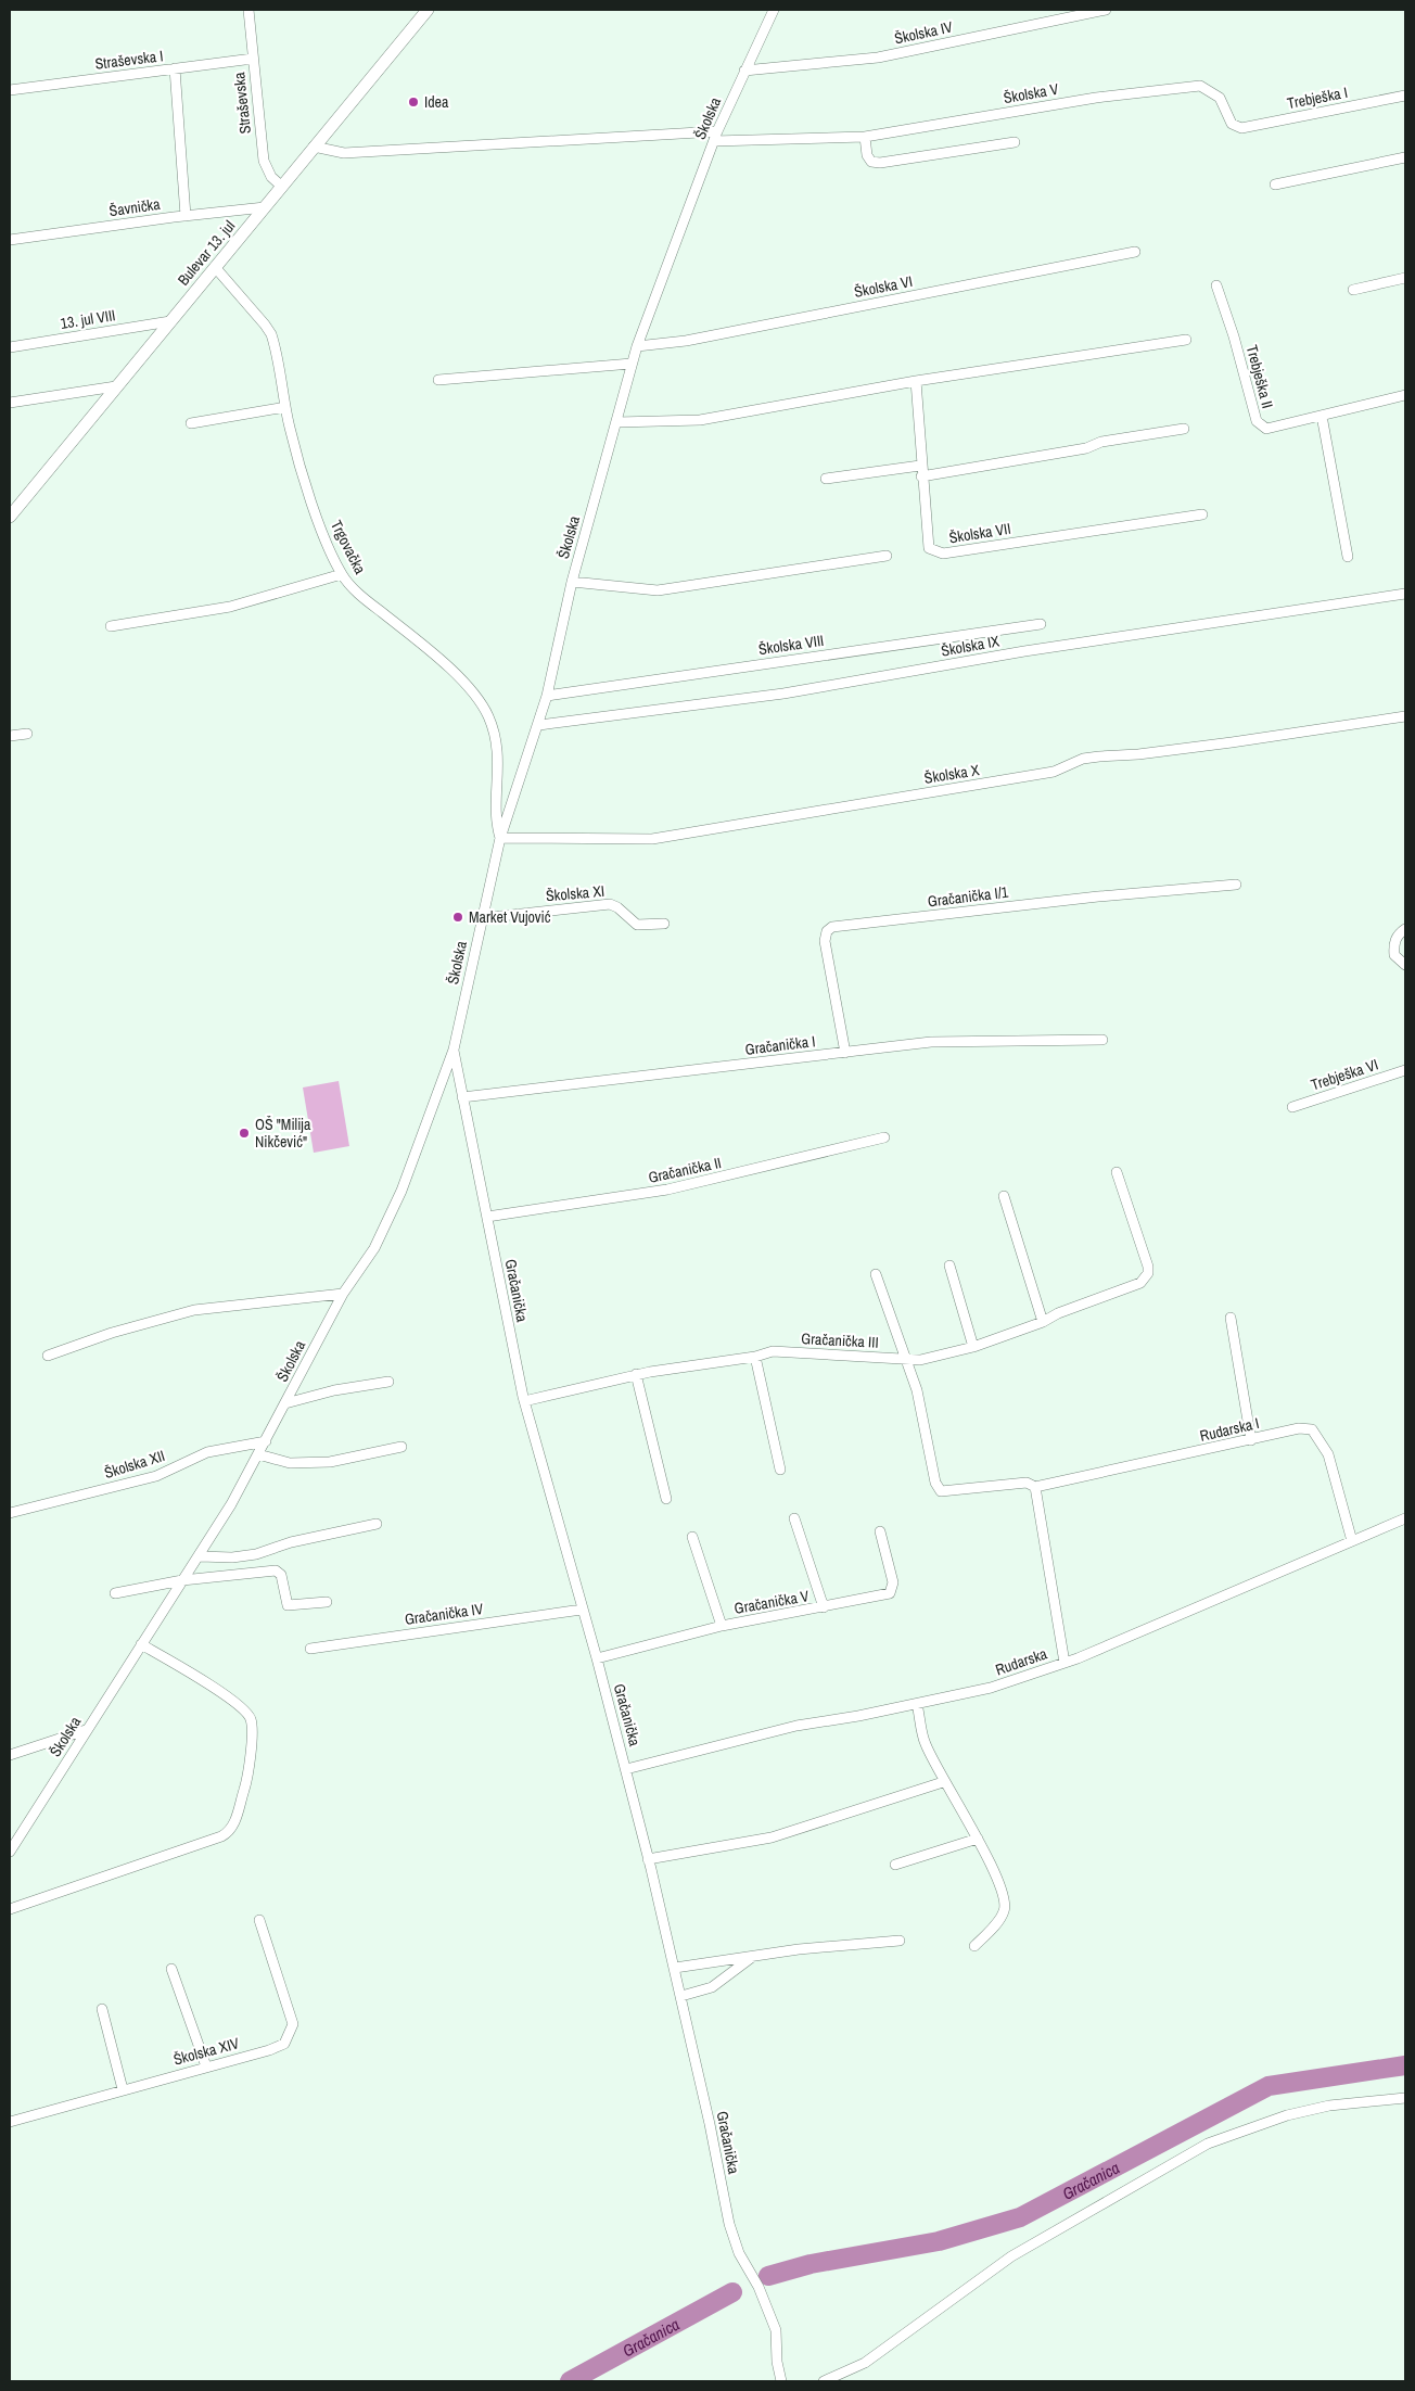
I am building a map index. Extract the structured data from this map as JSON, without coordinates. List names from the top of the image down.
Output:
{
  "streets": {
    "street": [
      "Školska IV",
      "Straševska I",
      "Školska V",
      "Trebješka I",
      "Straševska",
      "Školska",
      "Šavnička",
      "Bulevar 13. jul",
      "Školska VI",
      "13. jul VIII",
      "Trebješka II",
      "Školska VII",
      "Trgovačka",
      "Školska VIII",
      "Školska IX",
      "Školska X",
      "Školska XI",
      "Gračanička I/1",
      "Gračanička I",
      "Trebješka VI",
      "Gračanička II",
      "Gračanička",
      "Gračanička III",
      "Rudarska I",
      "Školska XII",
      "Gračanička V",
      "Gračanička IV",
      "Rudarska",
      "Školska XIV"
    ]
  },
  "crossings": [
    ["Školska IV", "Školska"],
    ["Straševska I", "Straševska"],
    ["Školska V", "Trebješka I"],
    ["Školska V", "Školska"],
    ["Školska V", "Bulevar 13. jul"],
    ["Straševska", "Bulevar 13. jul"],
    ["Školska", "Školska VI"],
    ["Školska", "Trgovačka"],
    ["Školska", "Školska VIII"],
    ["Školska", "Školska IX"],
    ["Školska", "Školska X"],
    ["Školska", "Školska XI"],
    ["Školska", "Gračanička"],
    ["Školska", "Školska XII"],
    ["Šavnička", "Bulevar 13. jul"],
    ["Bulevar 13. jul", "13. jul VIII"],
    ["Bulevar 13. jul", "Trgovačka"],
    ["Trgovačka", "Školska X"],
    ["Gračanička I/1", "Gračanička I"],
    ["Gračanička I", "Gračanička"],
    ["Gračanička II", "Gračanička"],
    ["Gračanička", "Gračanička III"],
    ["Gračanička", "Gračanička V"],
    ["Gračanička", "Gračanička IV"],
    ["Gračanička", "Rudarska"],
    ["Gračanička III", "Rudarska I"],
    ["Rudarska I", "Rudarska"]
  ],
  "water": ["Gračanica"],
  "places": ["Idea", "Market Vujović", "OŠ \"Milija Nikčević\""]
}
